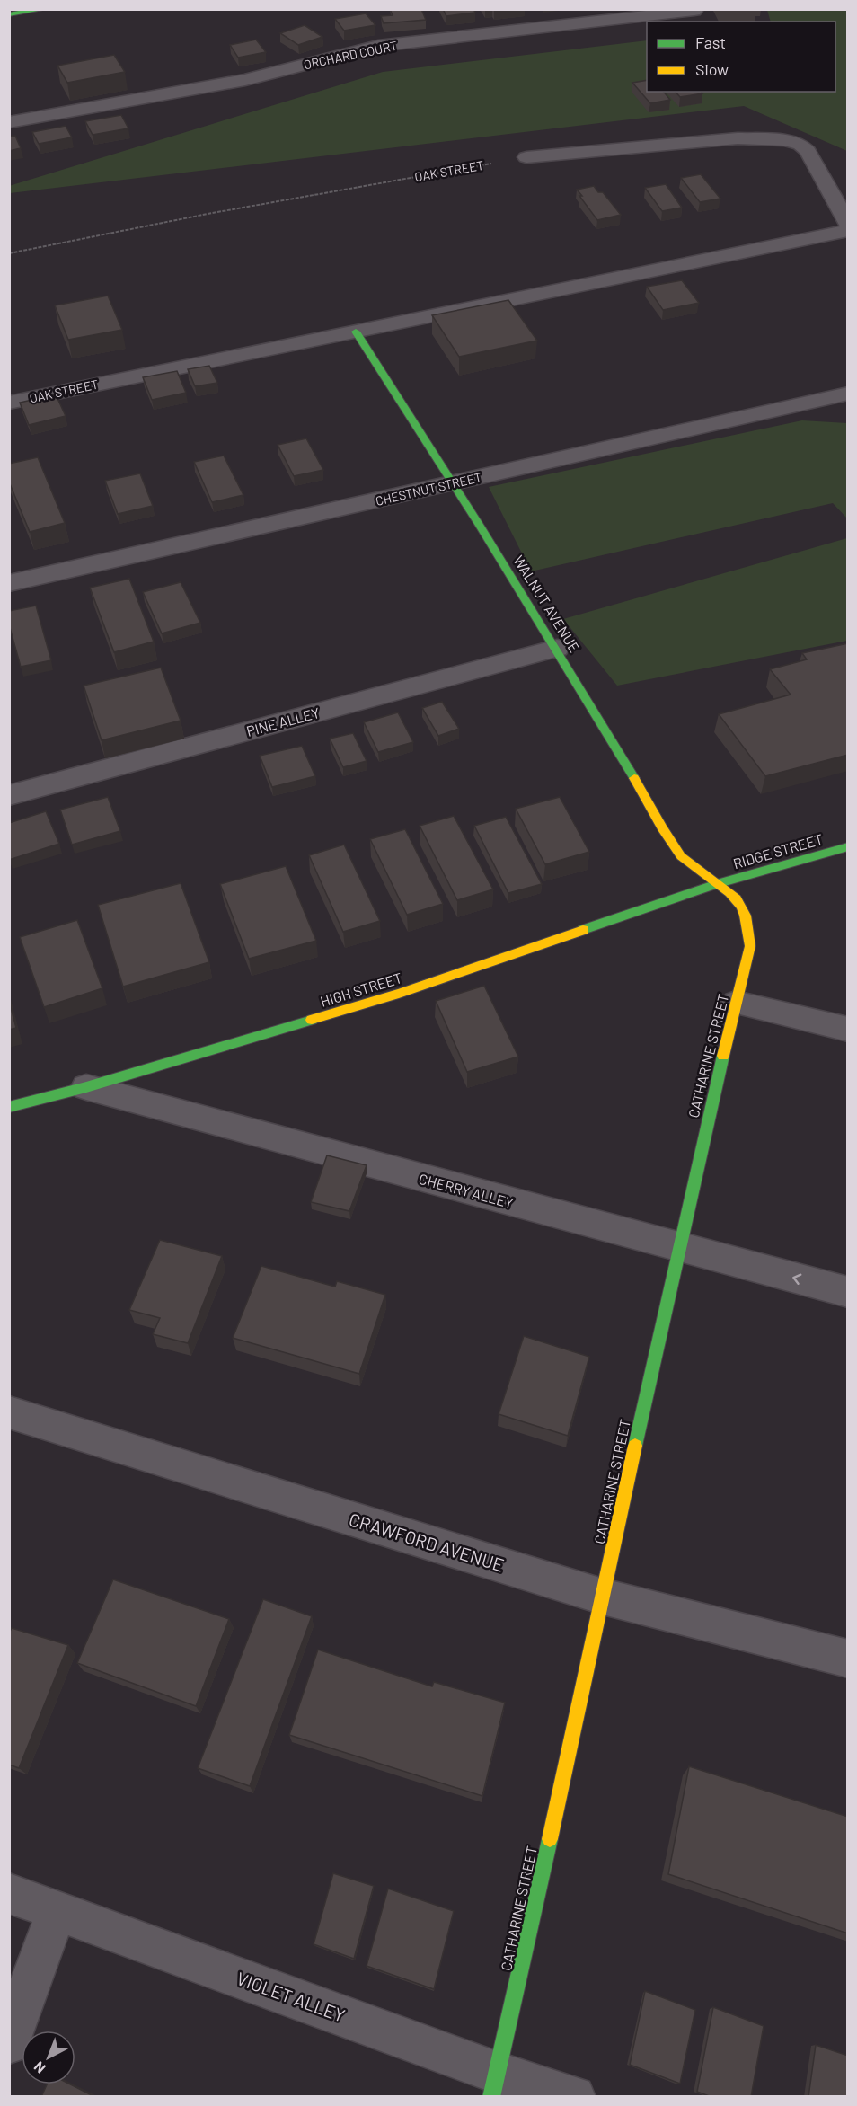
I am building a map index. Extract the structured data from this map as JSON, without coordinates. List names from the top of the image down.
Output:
{
  "streets": {
    "street": [
      "ORCHARD COURT",
      "OAK STREET",
      "CHESTNUT STREET",
      "WALNUT AVENUE",
      "PINE ALLEY",
      "RIDGE STREET",
      "HIGH STREET",
      "CATHARINE STREET",
      "CHERRY ALLEY",
      "CRAWFORD AVENUE",
      "VIOLET ALLEY"
    ]
  },
  "crossings": [
    ["OAK STREET", "WALNUT AVENUE"],
    ["CHESTNUT STREET", "WALNUT AVENUE"],
    ["WALNUT AVENUE", "PINE ALLEY"],
    ["WALNUT AVENUE", "RIDGE STREET"],
    ["WALNUT AVENUE", "HIGH STREET"],
    ["WALNUT AVENUE", "CATHARINE STREET"],
    ["RIDGE STREET", "HIGH STREET"],
    ["RIDGE STREET", "CATHARINE STREET"],
    ["HIGH STREET", "CATHARINE STREET"],
    ["HIGH STREET", "CHERRY ALLEY"],
    ["CATHARINE STREET", "CHERRY ALLEY"],
    ["CATHARINE STREET", "CRAWFORD AVENUE"],
    ["CATHARINE STREET", "VIOLET ALLEY"]
  ],
  "legend": ["Fast", "Slow"],
  "north": "bottom left"
}
